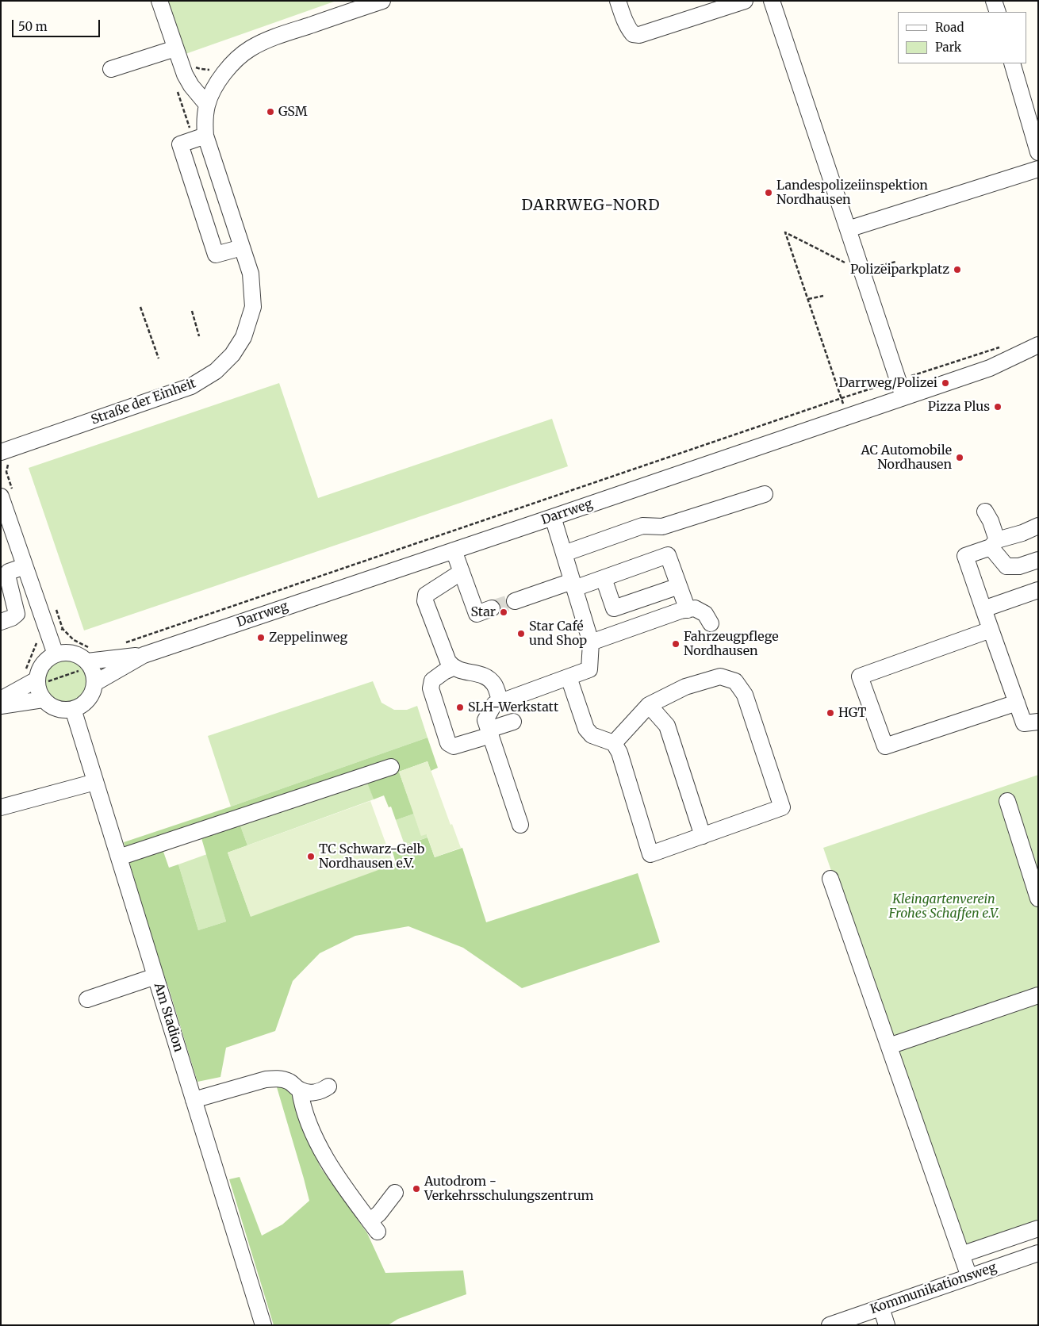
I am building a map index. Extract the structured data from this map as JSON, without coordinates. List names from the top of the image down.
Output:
{
  "streets": {
    "street": [
      "Straße der Einheit",
      "Darrweg",
      "Am Stadion",
      "Kommunikationsweg"
    ]
  },
  "districts": ["DARRWEG-NORD"],
  "parks": ["Kleingartenverein Frohes Schaffen e.V."],
  "places": [
    "GSM",
    "Landespolizeiinspektion Nordhausen",
    "Polizeiparkplatz",
    "Darrweg/Polizei",
    "Pizza Plus",
    "AC Automobile Nordhausen",
    "Star",
    "Star Café und Shop",
    "Zeppelinweg",
    "Fahrzeugpflege Nordhausen",
    "SLH-Werkstatt",
    "HGT",
    "TC Schwarz-Gelb Nordhausen e.V.",
    "Autodrom - Verkehrsschulungszentrum"
  ],
  "legend": ["Road", "Park"],
  "scale_bar": "50 m"
}
